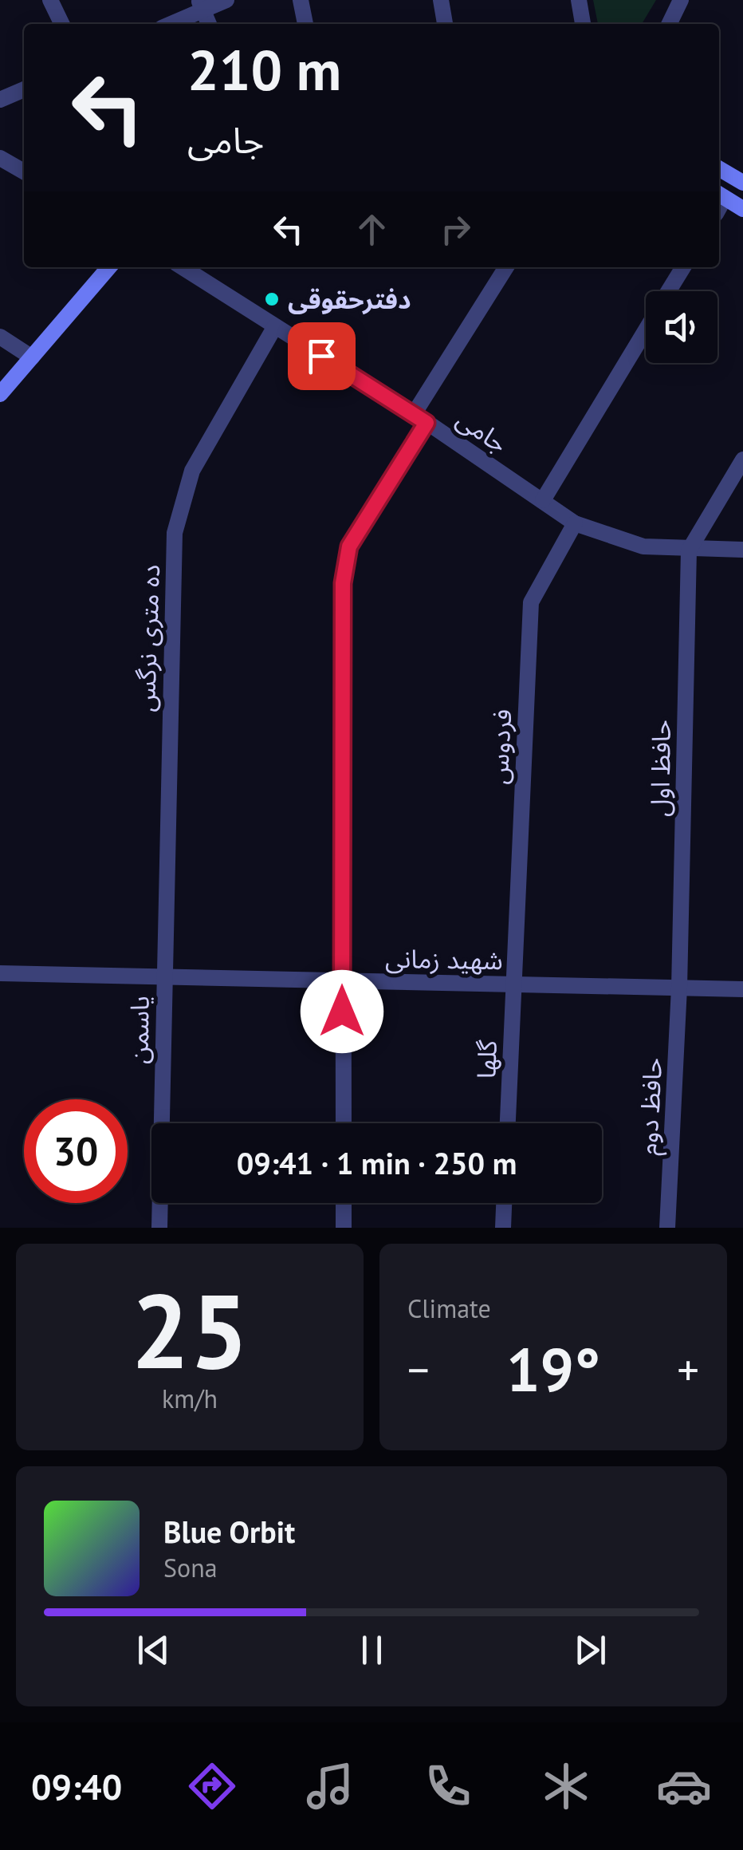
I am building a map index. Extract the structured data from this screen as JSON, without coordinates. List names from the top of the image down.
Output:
{
  "streets": {
    "street": [
      "جامی",
      "ده متری نرگس",
      "فردوس",
      "حافظ اول",
      "شهید زمانی",
      "یاسمن",
      "گلها",
      "حافظ دوم"
    ]
  },
  "crossings": [
    ["جامی", "ده متری نرگس"],
    ["جامی", "فردوس"],
    ["جامی", "حافظ اول"],
    ["ده متری نرگس", "شهید زمانی"],
    ["ده متری نرگس", "یاسمن"],
    ["فردوس", "شهید زمانی"],
    ["فردوس", "گلها"],
    ["حافظ اول", "شهید زمانی"],
    ["حافظ اول", "حافظ دوم"],
    ["شهید زمانی", "یاسمن"],
    ["شهید زمانی", "گلها"],
    ["شهید زمانی", "حافظ دوم"]
  ],
  "places": ["دفترحقوقی"],
  "page": {
    "turn": ["210 m", "جامی"],
    "limit": "30",
    "trip": "09:41 · 1 min · 250 m",
    "tile": [
      ["25", "km/h"],
      "Climate"
    ],
    "heat": ["−", "19°", "+"],
    "song": ["Blue Orbit", "Sona"],
    "tabs": "09:40"
  }
}
